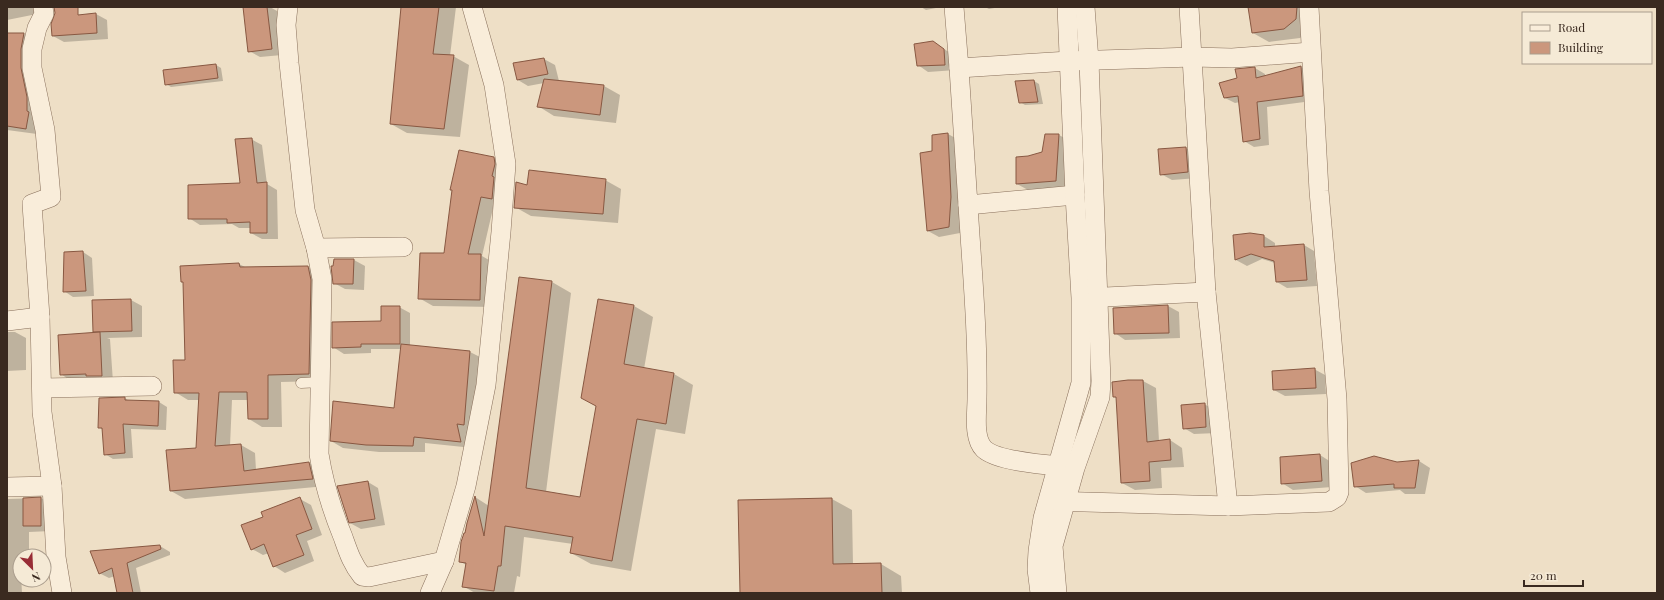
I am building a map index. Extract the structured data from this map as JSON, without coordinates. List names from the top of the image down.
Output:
{
  "legend": ["Road", "Building"],
  "scale_bar": "20 m",
  "north": "bottom right"
}
